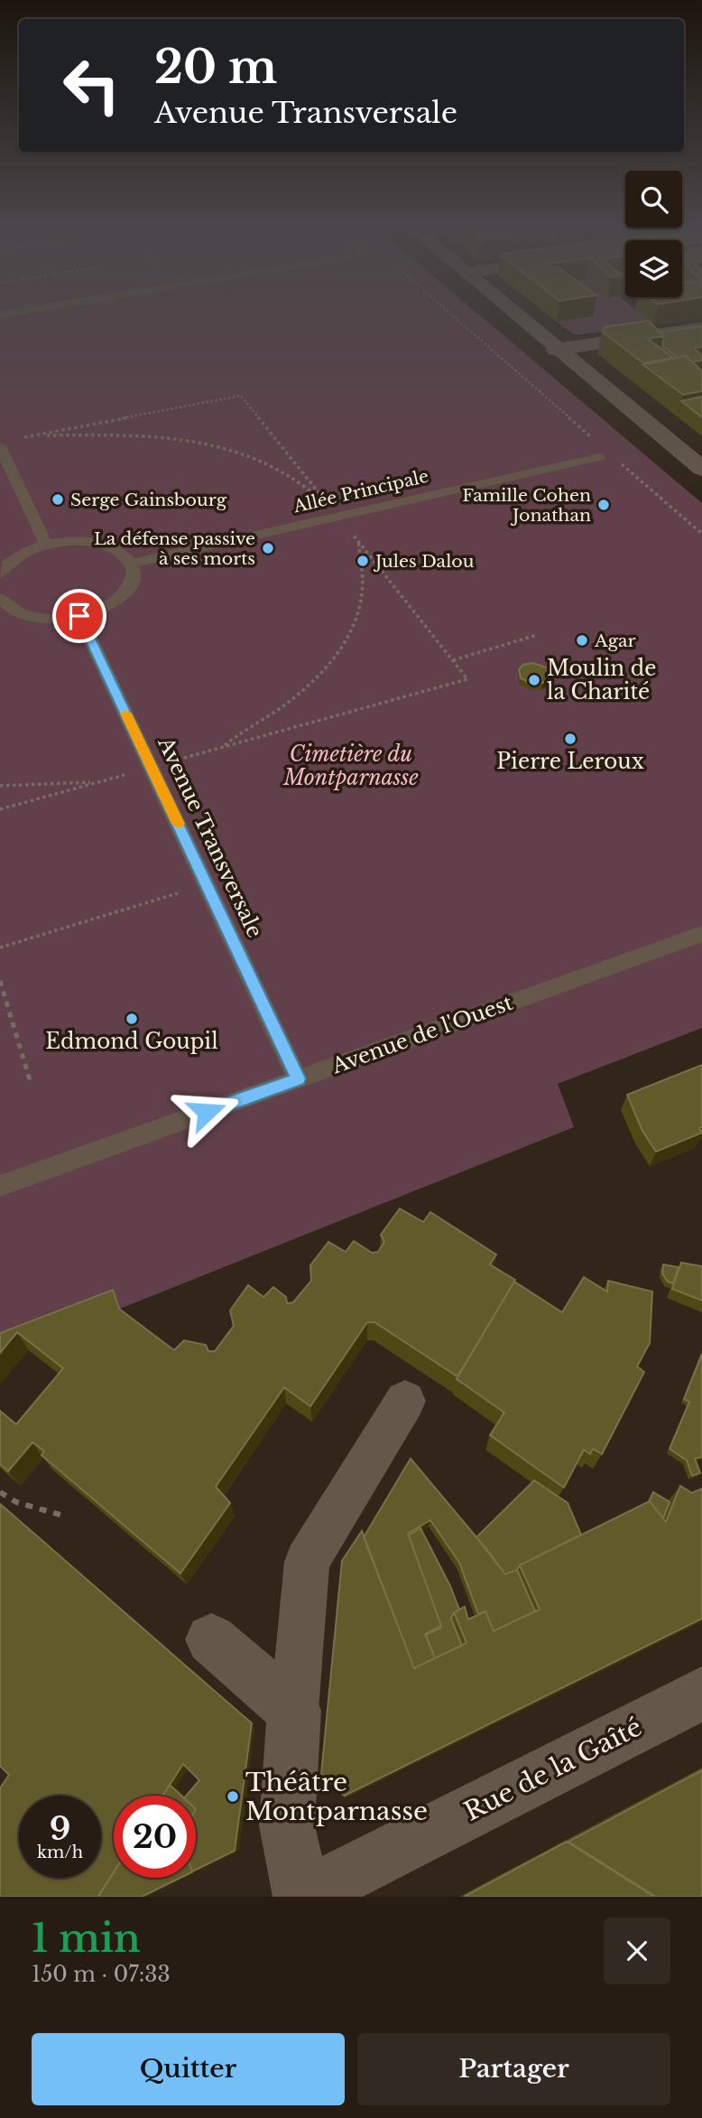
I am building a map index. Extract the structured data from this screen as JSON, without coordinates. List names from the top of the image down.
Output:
{
  "streets": {
    "main road": ["Rue de la Gaîté"],
    "lane": ["Allée Principale", "Avenue Transversale", "Avenue de l'Ouest"]
  },
  "crossings": [
    ["Avenue Transversale", "Avenue de l'Ouest"]
  ],
  "parks": ["Cimetière du Montparnasse"],
  "places": [
    "Serge Gainsbourg",
    "Famille Cohen Jonathan",
    "La défense passive à ses morts",
    "Jules Dalou",
    "Agar",
    "Moulin de la Charité",
    "Pierre Leroux",
    "Edmond Goupil",
    "Théâtre Montparnasse"
  ],
  "page": {
    "turn": ["20 m", "Avenue Transversale"],
    "speed": "9 km/h",
    "limit": "20",
    "heading": ["1 min", "150 m · 07:33"],
    "buttons": ["Quitter", "Partager"]
  }
}
